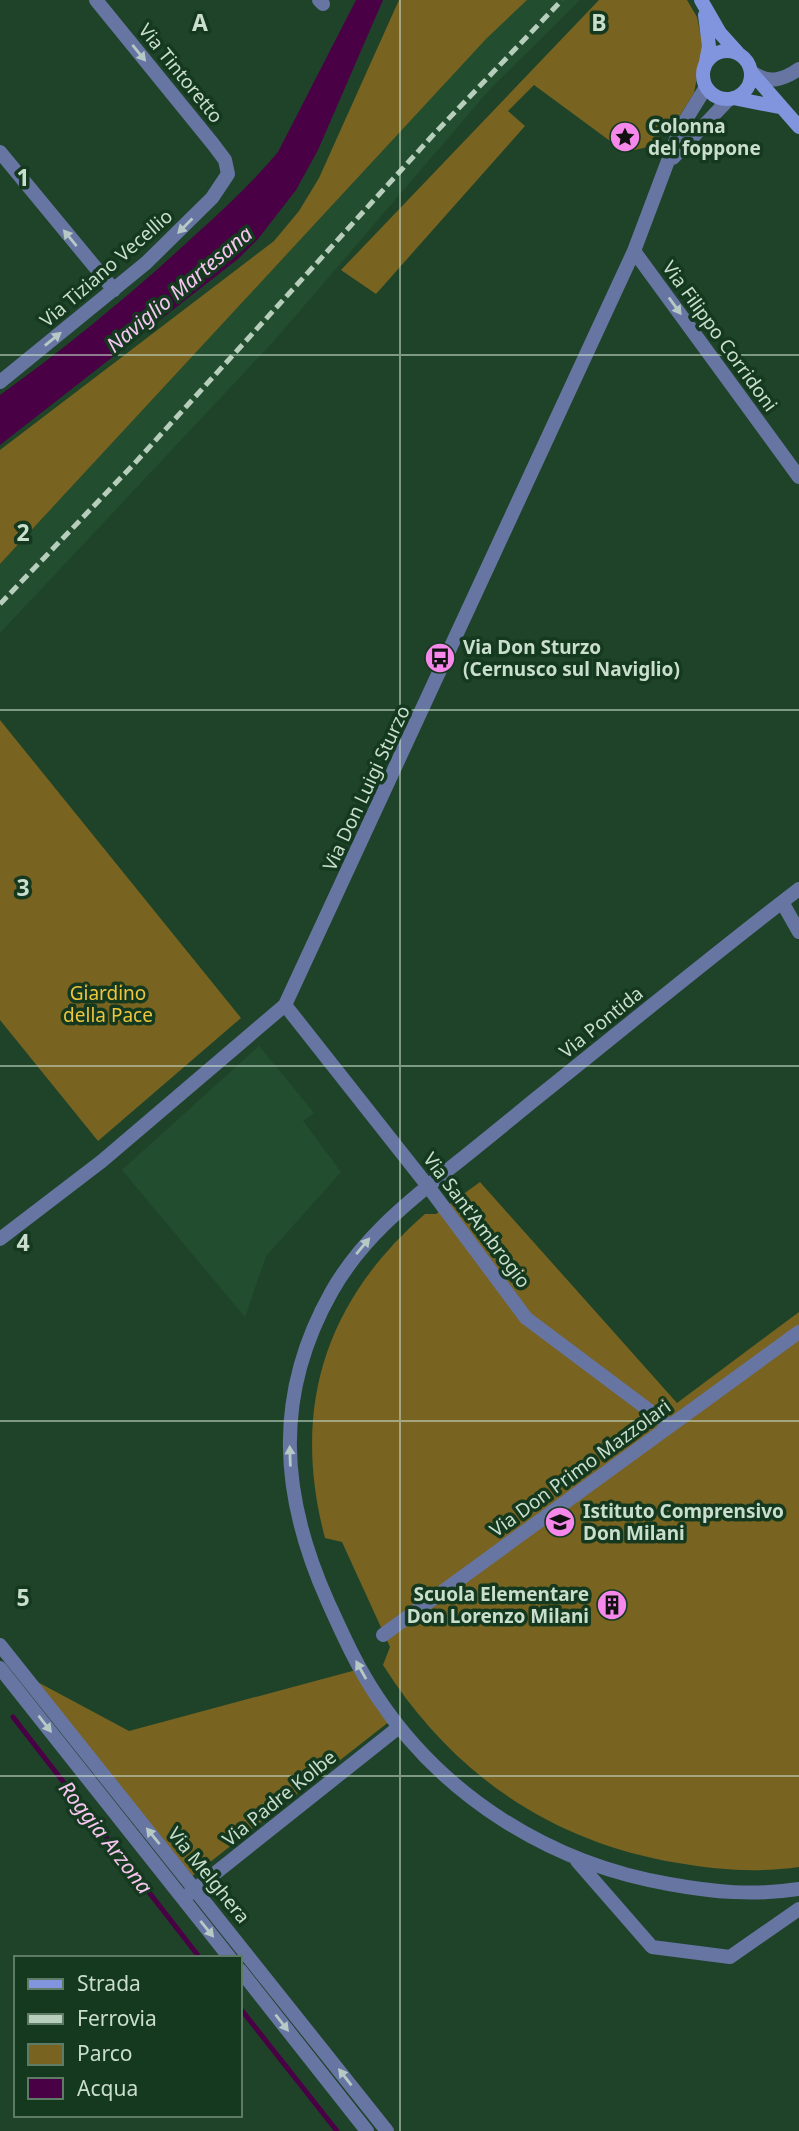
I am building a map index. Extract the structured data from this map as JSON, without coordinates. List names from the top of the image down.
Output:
{
  "streets": {
    "street": [
      "Via Tintoretto",
      "Via Tiziano Vecellio",
      "Via Filippo Corridoni",
      "Via Don Luigi Sturzo",
      "Via Pontida",
      "Via Sant'Ambrogio",
      "Via Don Primo Mazzolari",
      "Via Padre Kolbe",
      "Via Melghera"
    ]
  },
  "crossings": [
    ["Via Tintoretto", "Via Tiziano Vecellio"],
    ["Via Filippo Corridoni", "Via Don Luigi Sturzo"],
    ["Via Don Luigi Sturzo", "Via Sant'Ambrogio"],
    ["Via Pontida", "Via Sant'Ambrogio"],
    ["Via Pontida", "Via Padre Kolbe"],
    ["Via Sant'Ambrogio", "Via Don Primo Mazzolari"],
    ["Via Padre Kolbe", "Via Melghera"]
  ],
  "one_way": ["Via Tintoretto", "Via Filippo Corridoni", "Via Pontida"],
  "water": ["Naviglio Martesana", "Roggia Arzona"],
  "parks": ["Giardino della Pace"],
  "places": {
    "place": ["Colonna del foppone"],
    "bus stop": ["Via Don Sturzo (Cernusco sul Naviglio)"],
    "school or university": ["Istituto Comprensivo Don Milani"],
    "building": ["Scuola Elementare Don Lorenzo Milani"]
  },
  "legend": [
    "Strada",
    "Ferrovia",
    "Parco",
    "Acqua"
  ],
  "grid": {
    "columns": ["A", "B"],
    "rows": [
      "1",
      "2",
      "3",
      "4",
      "5"
    ]
  }
}
